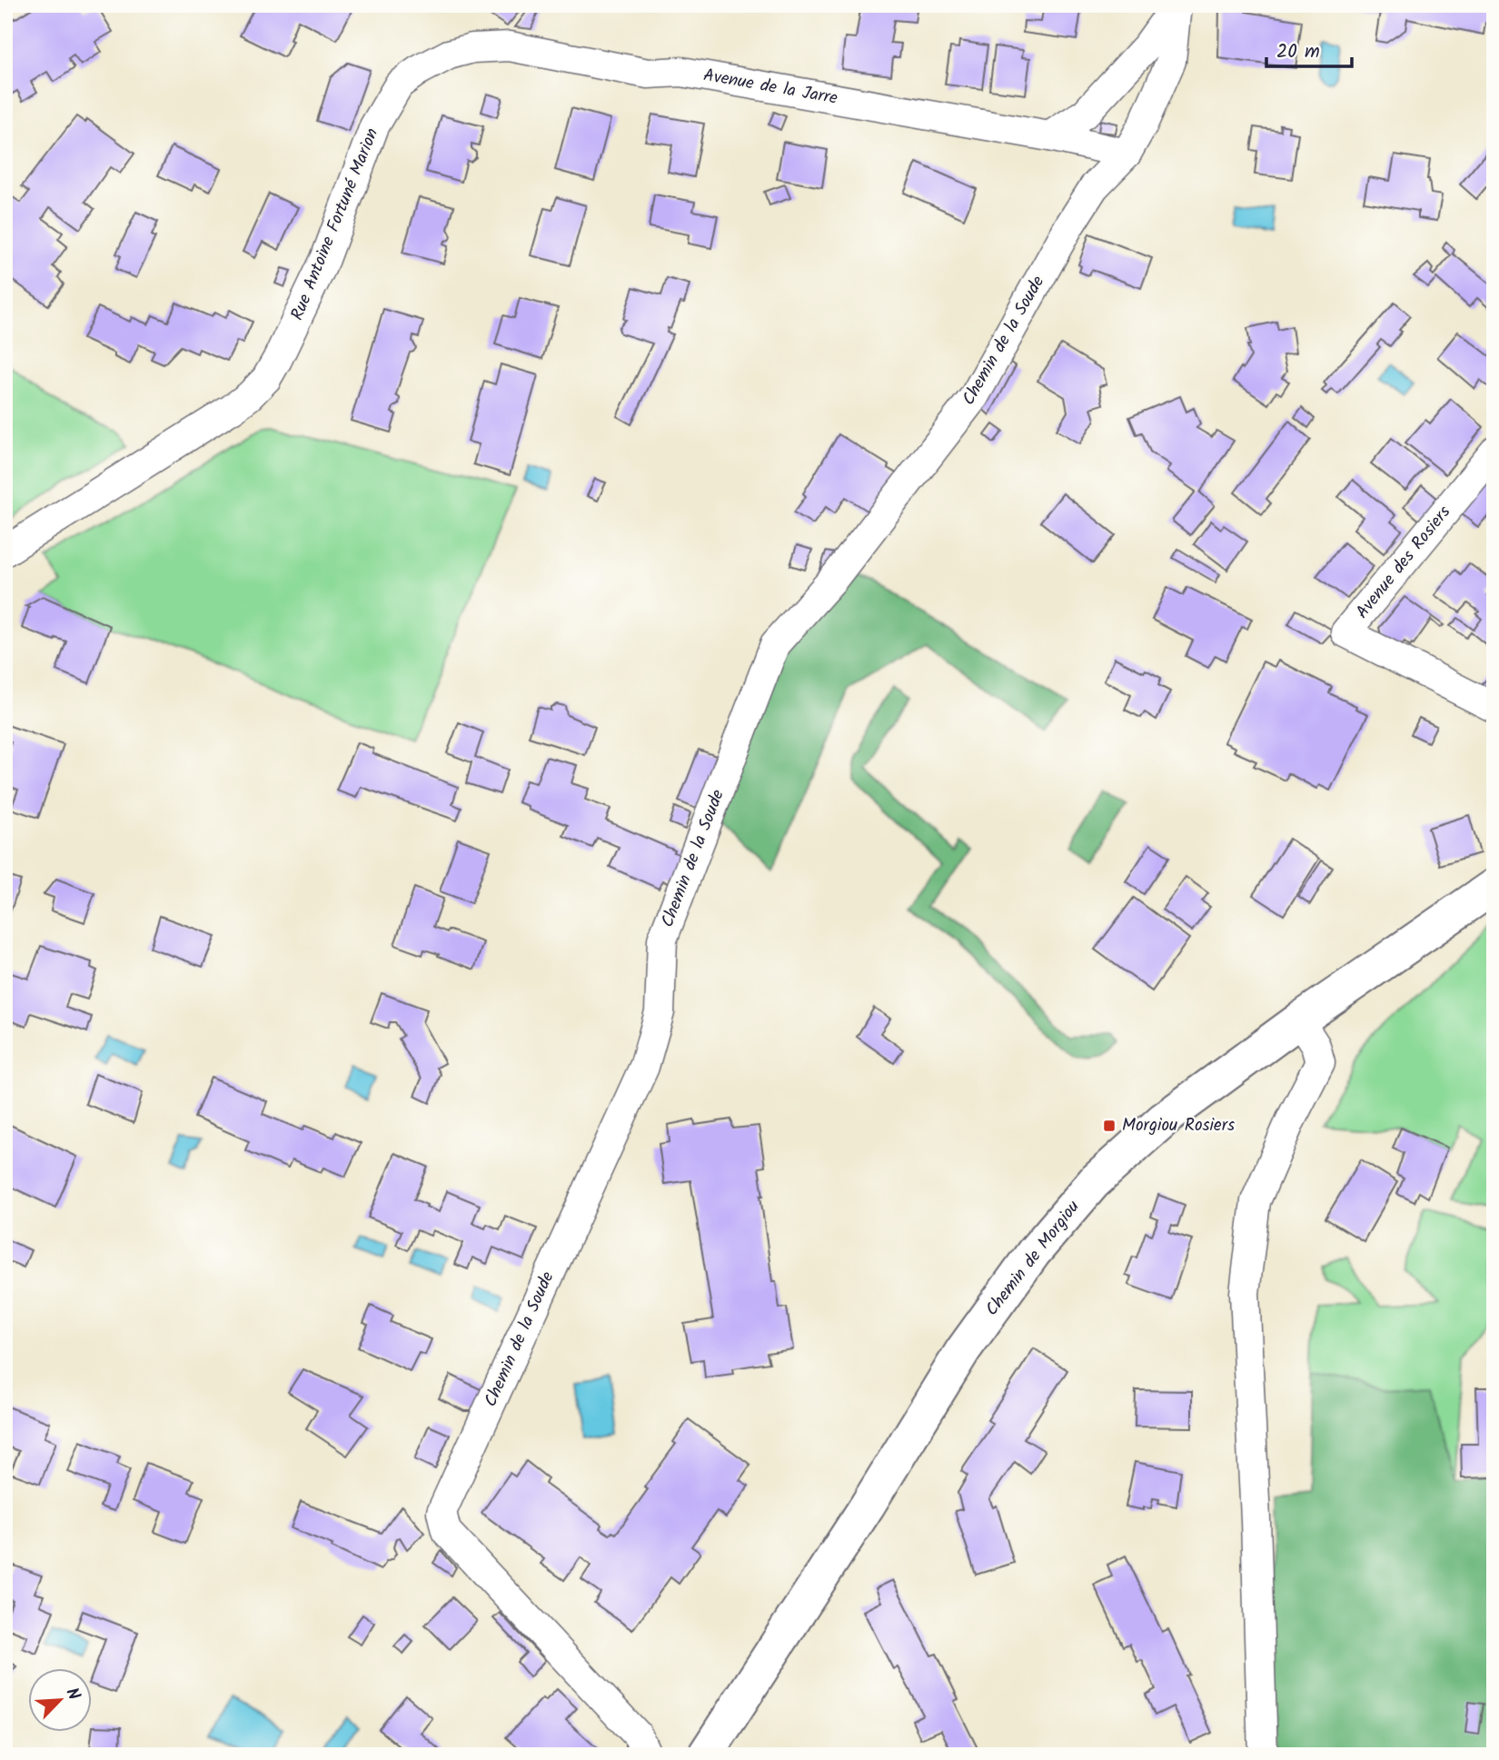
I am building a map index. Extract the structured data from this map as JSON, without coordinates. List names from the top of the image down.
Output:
{
  "streets": {
    "street": [
      "Avenue de la Jarre",
      "Rue Antoine Fortuné Marion",
      "Chemin de la Soude",
      "Avenue des Rosiers",
      "Chemin de Morgiou"
    ]
  },
  "crossings": [
    ["Avenue de la Jarre", "Rue Antoine Fortuné Marion"],
    ["Avenue de la Jarre", "Chemin de la Soude"]
  ],
  "places": {
    "transit": ["Morgiou Rosiers"]
  },
  "scale_bar": "20 m",
  "north": "top right"
}
